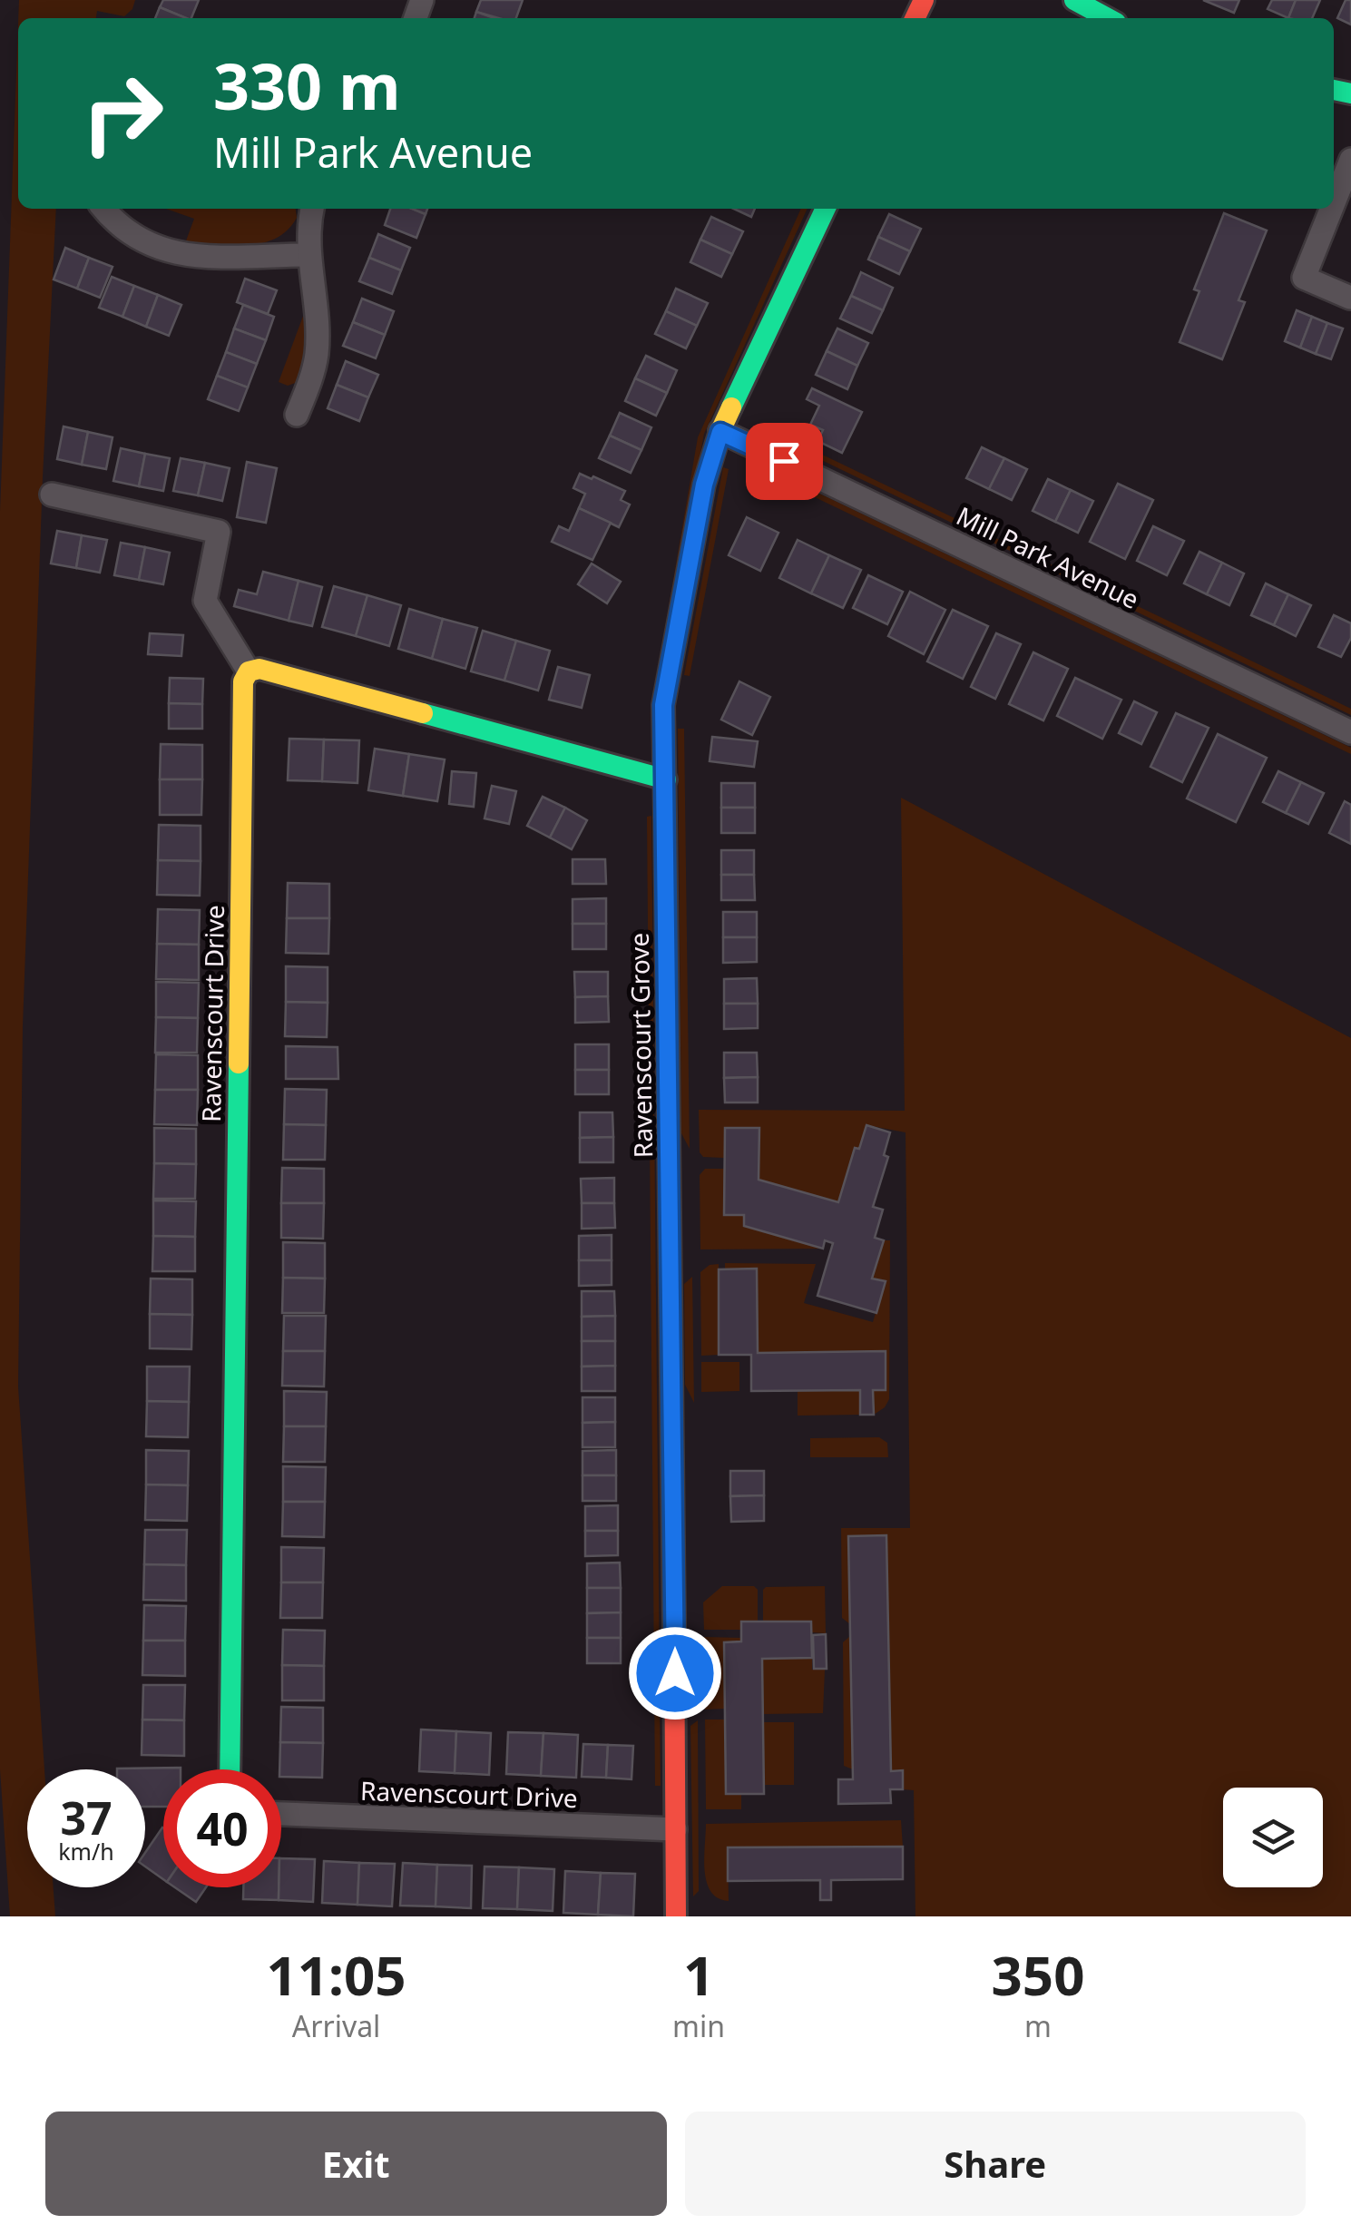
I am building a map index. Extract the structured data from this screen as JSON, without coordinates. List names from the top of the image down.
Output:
{
  "streets": {
    "street": ["Mill Park Avenue", "Ravenscourt Drive", "Ravenscourt Grove"]
  },
  "crossings": [
    ["Mill Park Avenue", "Ravenscourt Grove"],
    ["Ravenscourt Drive", "Ravenscourt Grove"]
  ],
  "page": {
    "turn": ["330 m", "Mill Park Avenue"],
    "speed": "37 km/h",
    "limit": "40",
    "eta": [
      "11:05",
      "Arrival",
      "1",
      "min",
      "350",
      "m"
    ],
    "buttons": ["Exit", "Share"]
  }
}
